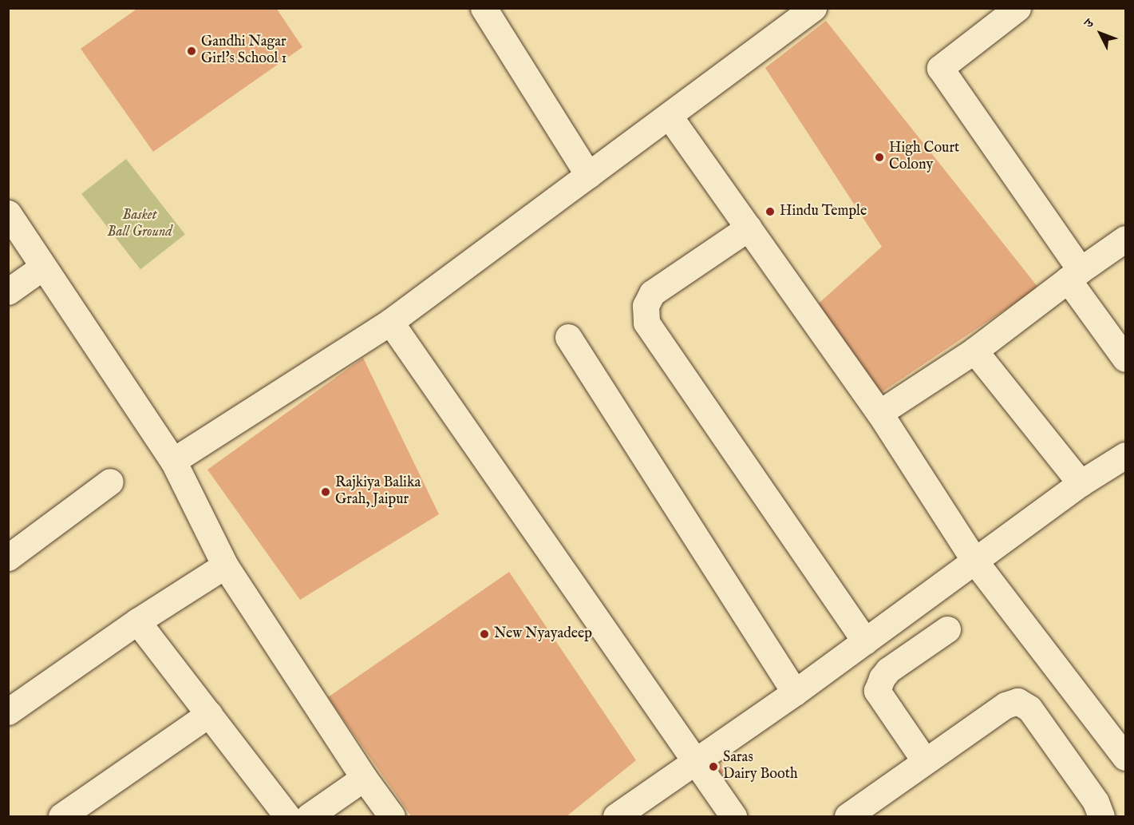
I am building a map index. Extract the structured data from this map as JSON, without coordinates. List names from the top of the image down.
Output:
{
  "parks": ["Basket Ball Ground"],
  "places": [
    "Gandhi Nagar Girl's School 1",
    "High Court Colony",
    "Hindu Temple",
    "Rajkiya Balika Grah, Jaipur",
    "New Nyayadeep",
    "Saras Dairy Booth"
  ],
  "north": "top left"
}
